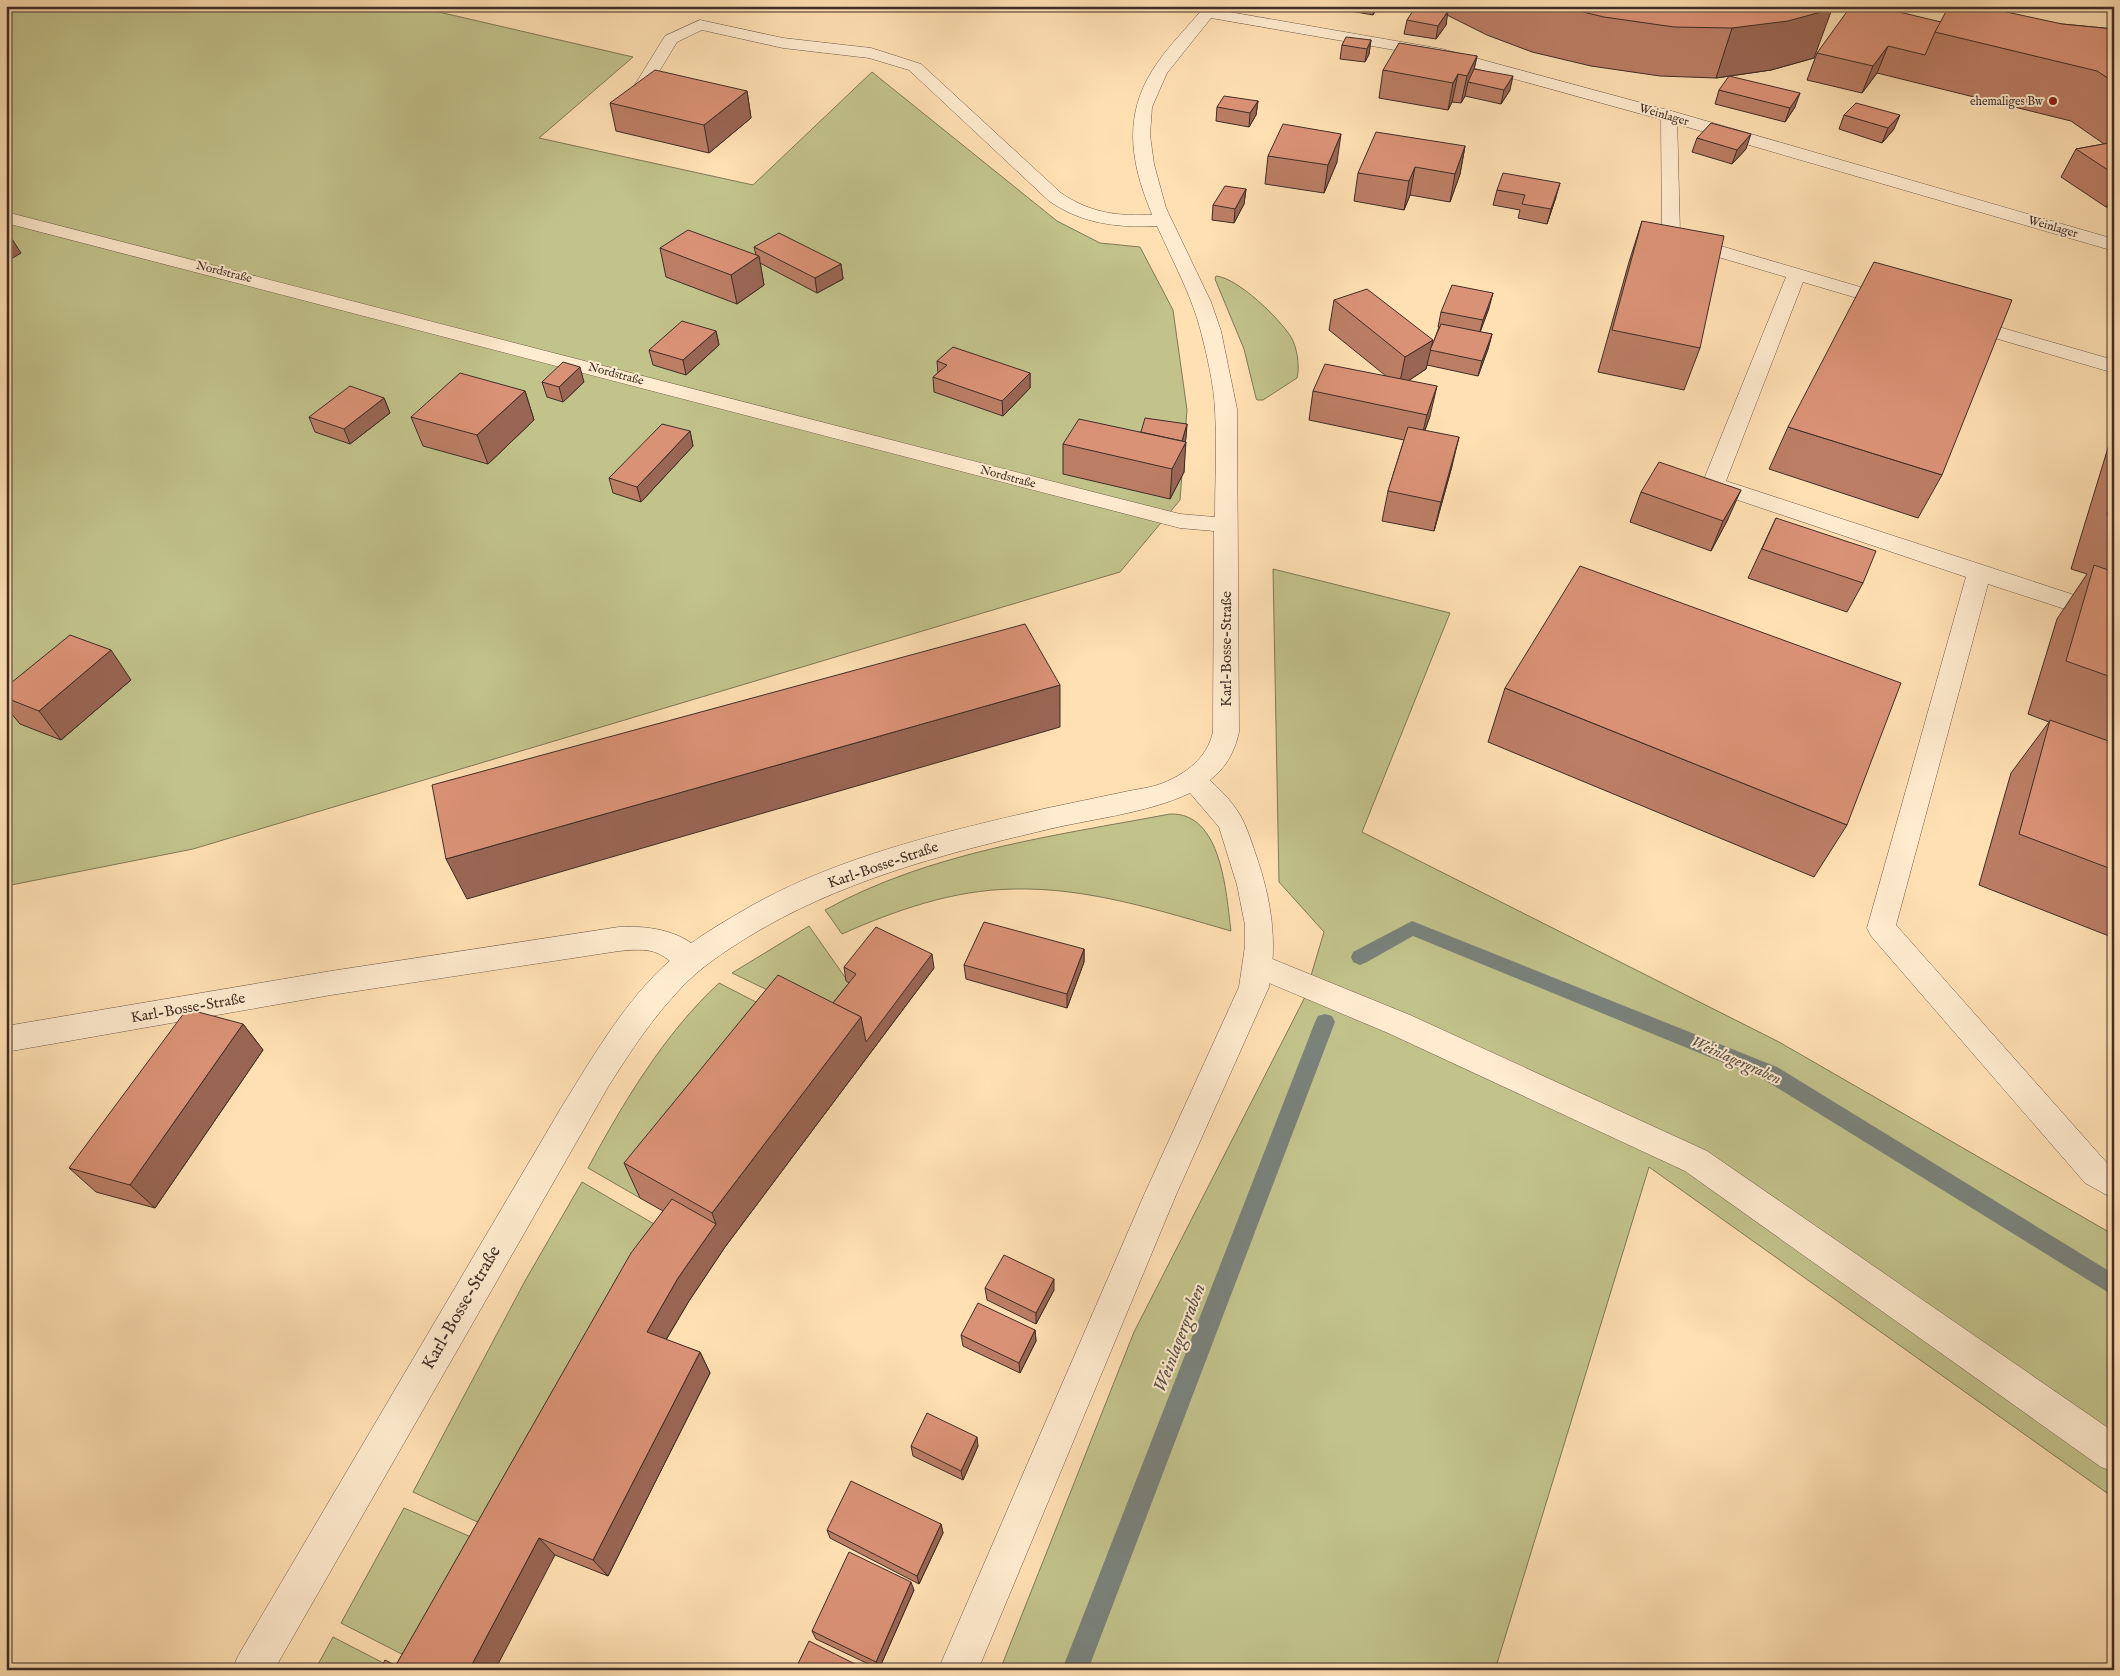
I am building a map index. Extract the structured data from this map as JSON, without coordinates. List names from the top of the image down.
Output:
{
  "streets": {
    "street": ["Weinlager", "Nordstraße", "Karl-Bosse-Straße"]
  },
  "crossings": [
    ["Weinlager", "Karl-Bosse-Straße"],
    ["Nordstraße", "Karl-Bosse-Straße"]
  ],
  "water": ["Weinlagergraben"],
  "places": ["ehemaliges Bw"]
}
